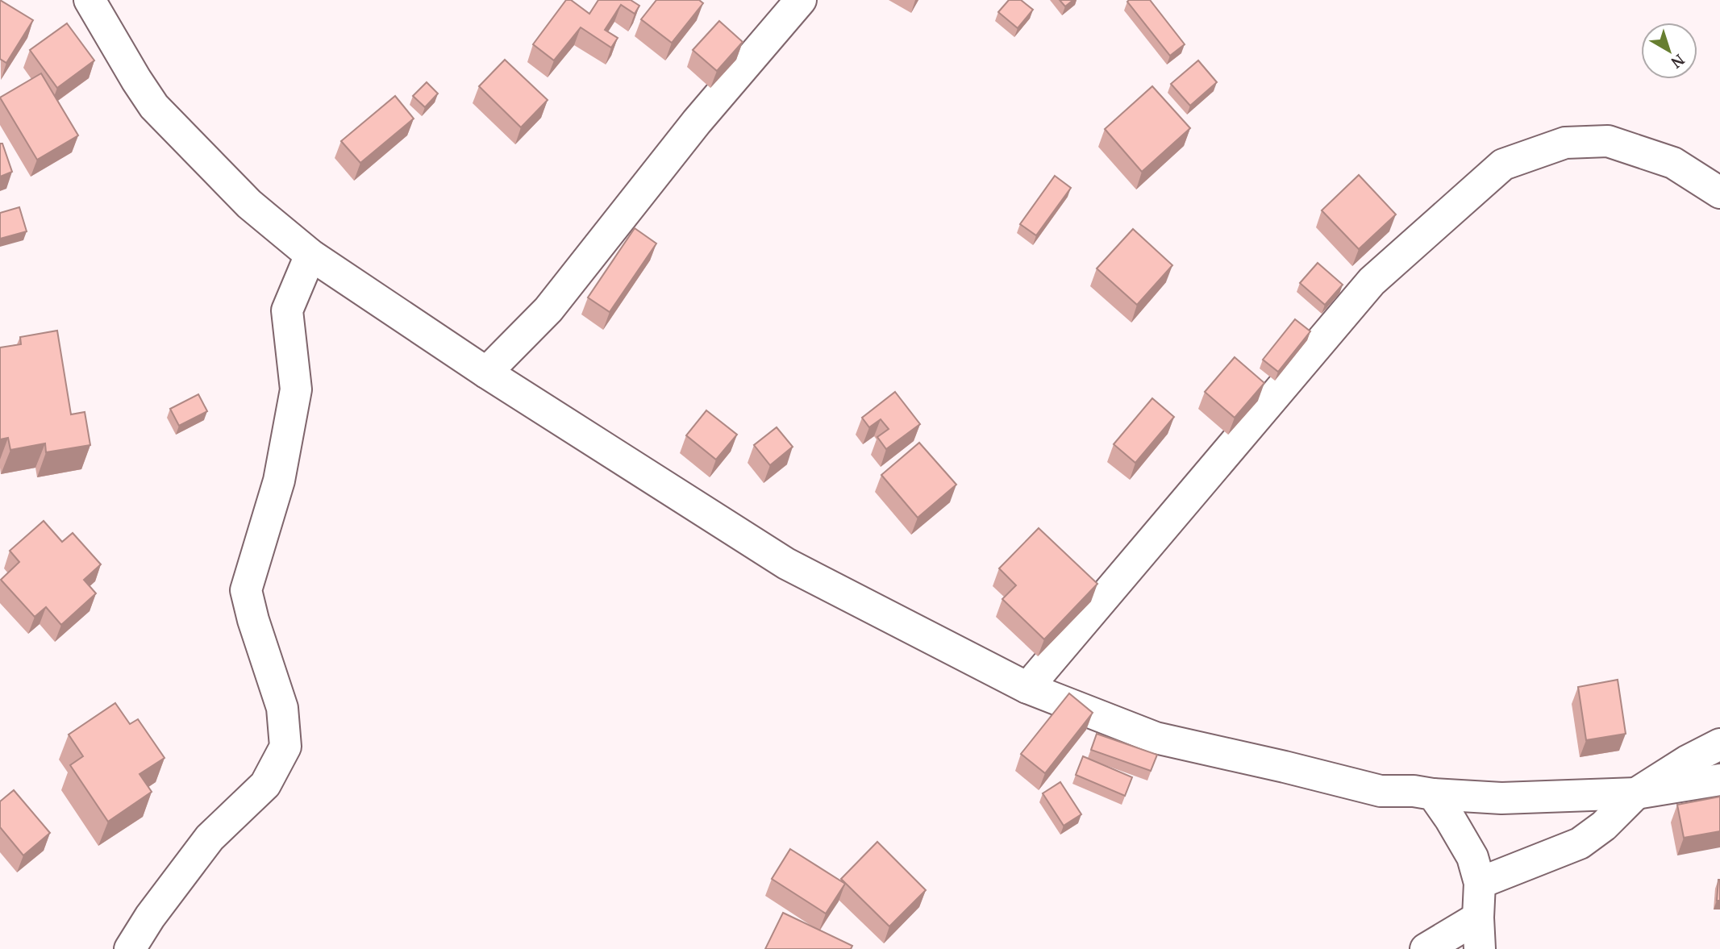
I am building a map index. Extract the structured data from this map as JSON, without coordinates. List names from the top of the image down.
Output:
{
  "north": "bottom right"
}
